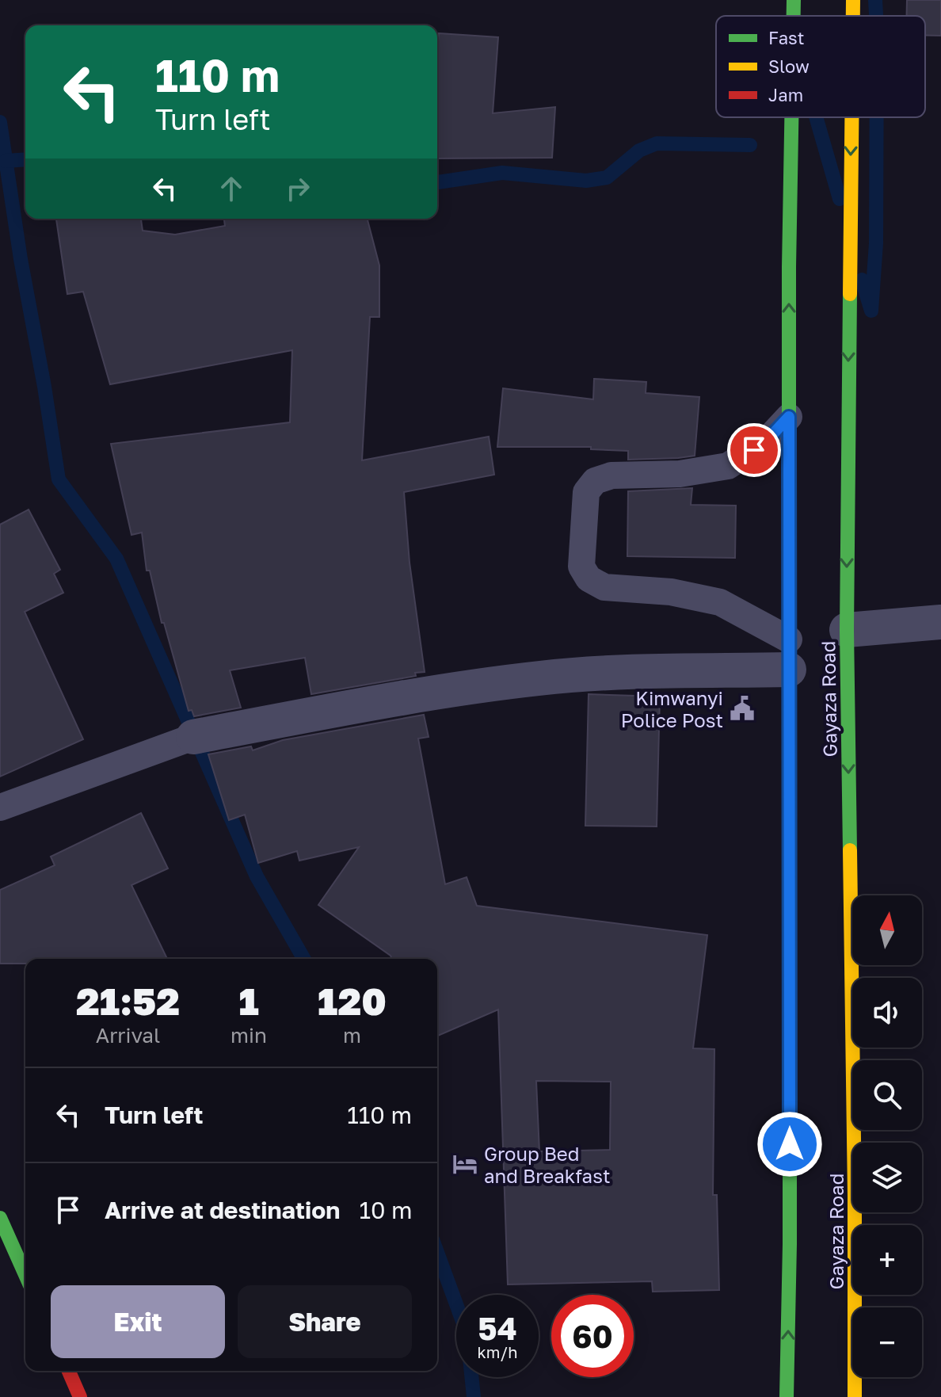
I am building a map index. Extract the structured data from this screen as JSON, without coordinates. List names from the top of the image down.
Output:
{
  "streets": {
    "main road": ["Gayaza Road"]
  },
  "places": {
    "public building": ["Kimwanyi Police Post"],
    "hotel": ["Group Bed and Breakfast"]
  },
  "legend": ["Fast", "Slow", "Jam"],
  "north": "top",
  "page": {
    "turn": ["110 m", "Turn left"],
    "map_buttons": ["+", "−"],
    "eta": [
      "21:52",
      "Arrival",
      "1",
      "min",
      "120",
      "m"
    ],
    "list": [
      {
        "name": "Turn left",
        "value": "110 m"
      },
      {
        "name": "Arrive at destination",
        "value": "10 m"
      }
    ],
    "buttons": ["Exit", "Share"],
    "speed": "54 km/h",
    "limit": "60"
  }
}
